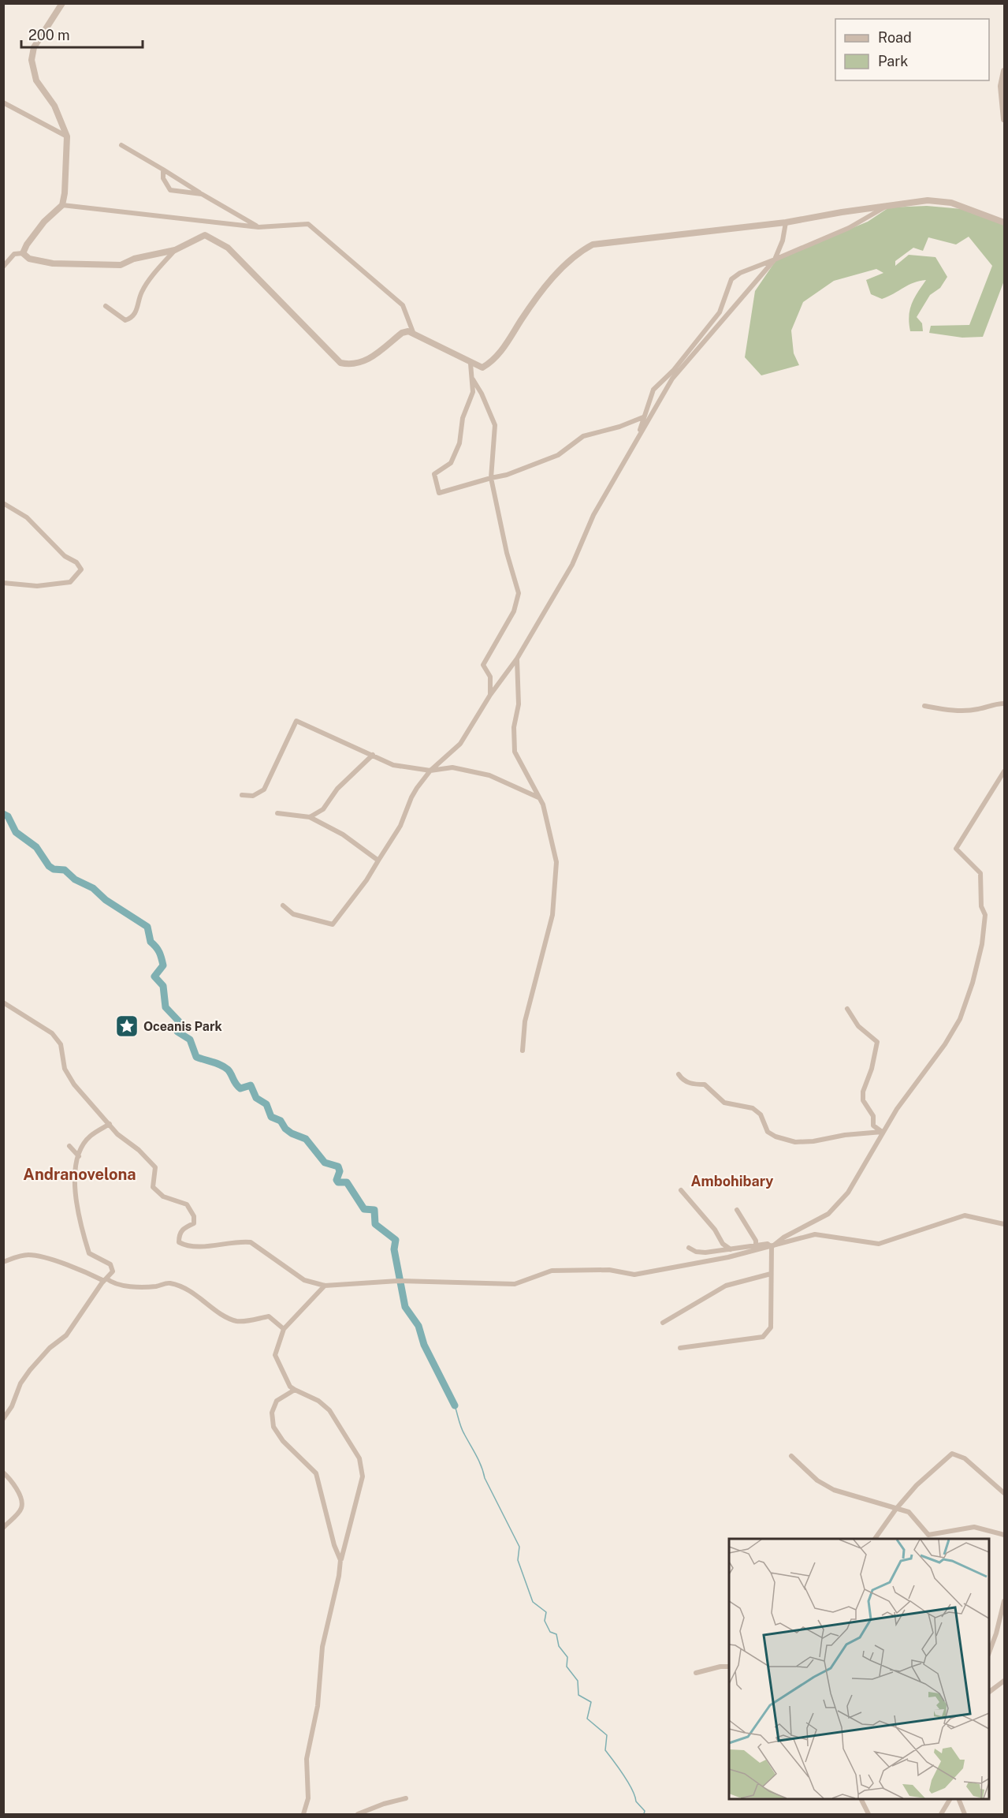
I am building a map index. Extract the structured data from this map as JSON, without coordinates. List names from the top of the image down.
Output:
{
  "districts": ["Andranovelona", "Ambohibary"],
  "places": {
    "place": ["Oceanis Park"]
  },
  "legend": ["Road", "Park"],
  "scale_bar": "200 m"
}
